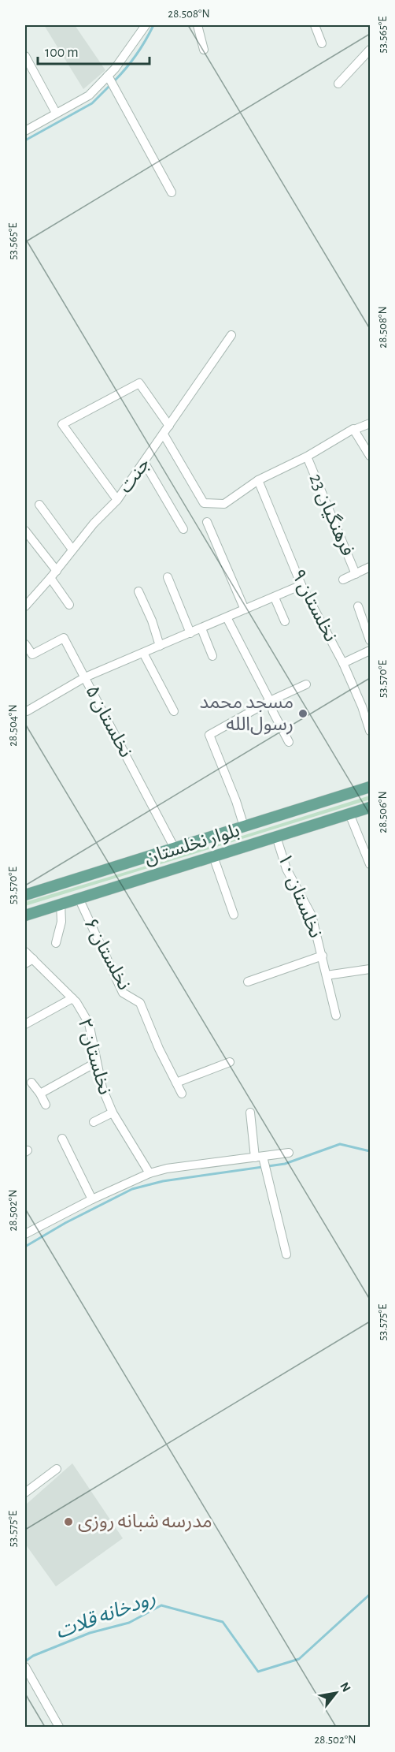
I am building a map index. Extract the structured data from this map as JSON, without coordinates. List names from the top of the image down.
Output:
{
  "streets": {
    "main road": ["بلوار نخلستان"],
    "street": [
      "جنت",
      "فرهنگیان 23",
      "نخلستان ۹",
      "نخلستان ۵",
      "نخلستان ۱۰",
      "نخلستان ۶",
      "نخلستان ۲"
    ]
  },
  "crossings": [
    ["نخلستان ۵", "بلوار نخلستان"],
    ["بلوار نخلستان", "نخلستان ۱۰"],
    ["بلوار نخلستان", "نخلستان ۶"]
  ],
  "water": ["رودخانه قلات"],
  "places": ["مسجد محمد رسول‌الله", "مدرسه شبانه روزی"],
  "scale_bar": "100 m",
  "north": "top right",
  "coordinates": [
    "28.508°N",
    "53.565°E",
    "53.570°E",
    "28.504°N",
    "28.506°N",
    "28.502°N",
    "53.575°E"
  ]
}
